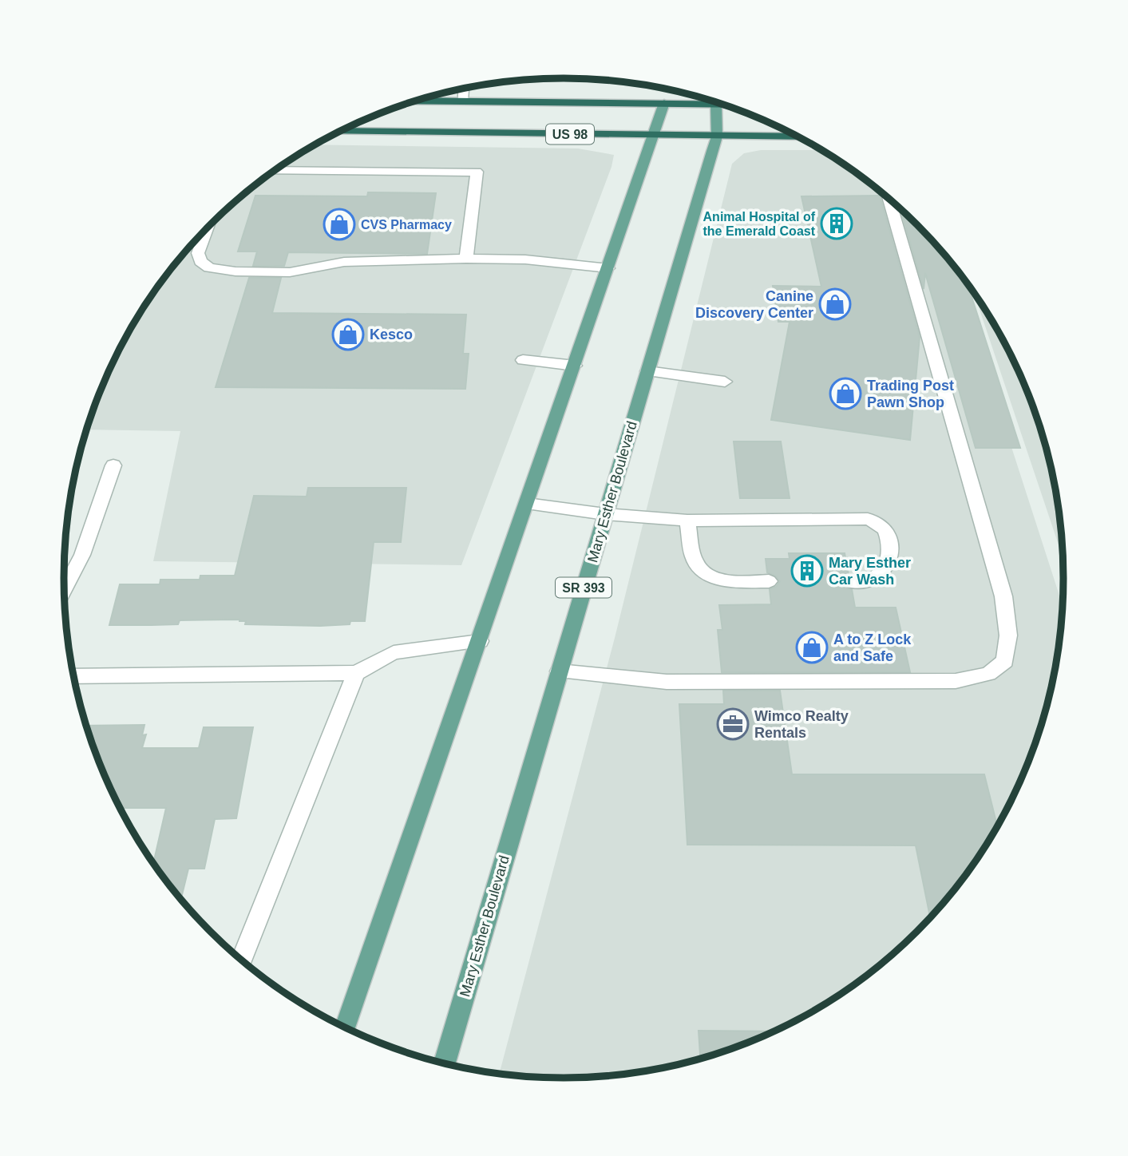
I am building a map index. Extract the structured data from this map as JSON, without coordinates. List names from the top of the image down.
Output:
{
  "streets": {
    "highway": ["US 98"],
    "main road": ["Mary Esther Boulevard", "SR 393"]
  },
  "crossings": [
    ["US 98", "Mary Esther Boulevard"]
  ],
  "places": {
    "building": ["Animal Hospital of the Emerald Coast", "Mary Esther Car Wash"],
    "shop": [
      "CVS Pharmacy",
      "Canine Discovery Center",
      "Kesco",
      "Trading Post Pawn Shop",
      "A to Z Lock and Safe"
    ],
    "office": ["Wimco Realty Rentals"]
  }
}
